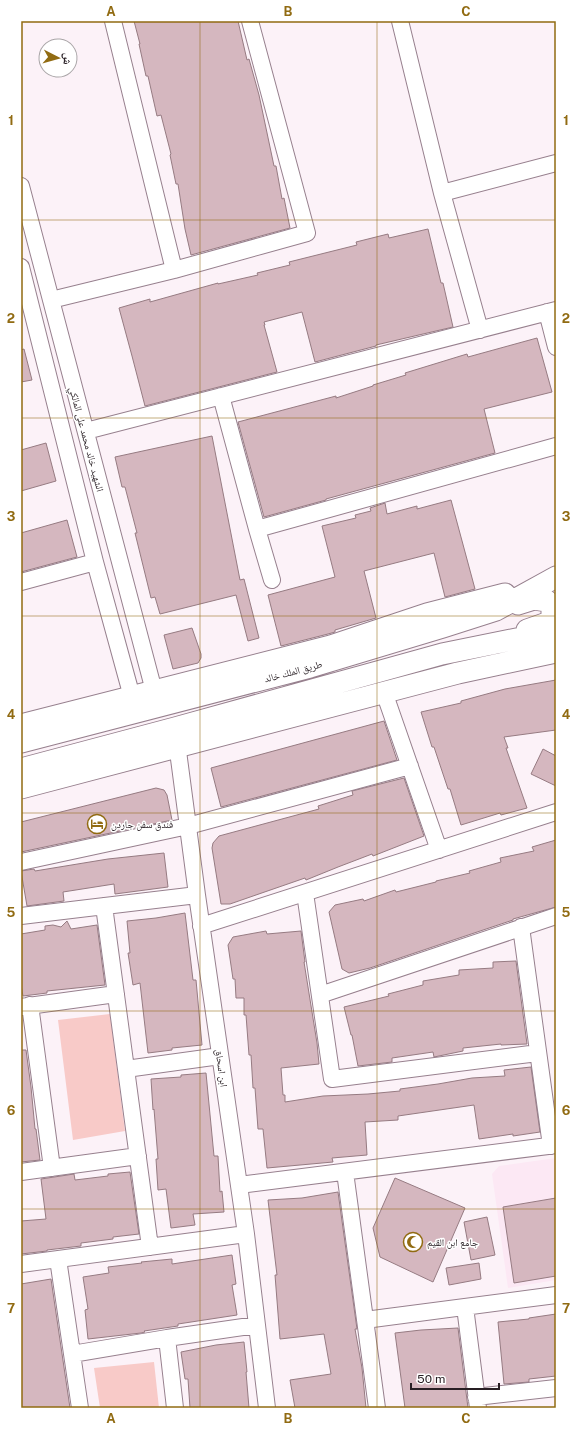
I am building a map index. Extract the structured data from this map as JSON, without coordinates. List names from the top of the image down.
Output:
{
  "streets": {
    "main road": ["طريق الملك خالد"],
    "street": ["الشهيد خالد محمد على المالكي", "ابن اسحاق"]
  },
  "places": {
    "hotel": ["فندق سفن جاردن"],
    "mosque": ["جامع ابن القيم"]
  },
  "scale_bar": "50 m",
  "north": "right",
  "grid": {
    "columns": ["A", "B", "C"],
    "rows": [
      "1",
      "2",
      "3",
      "4",
      "5",
      "6",
      "7"
    ]
  }
}
